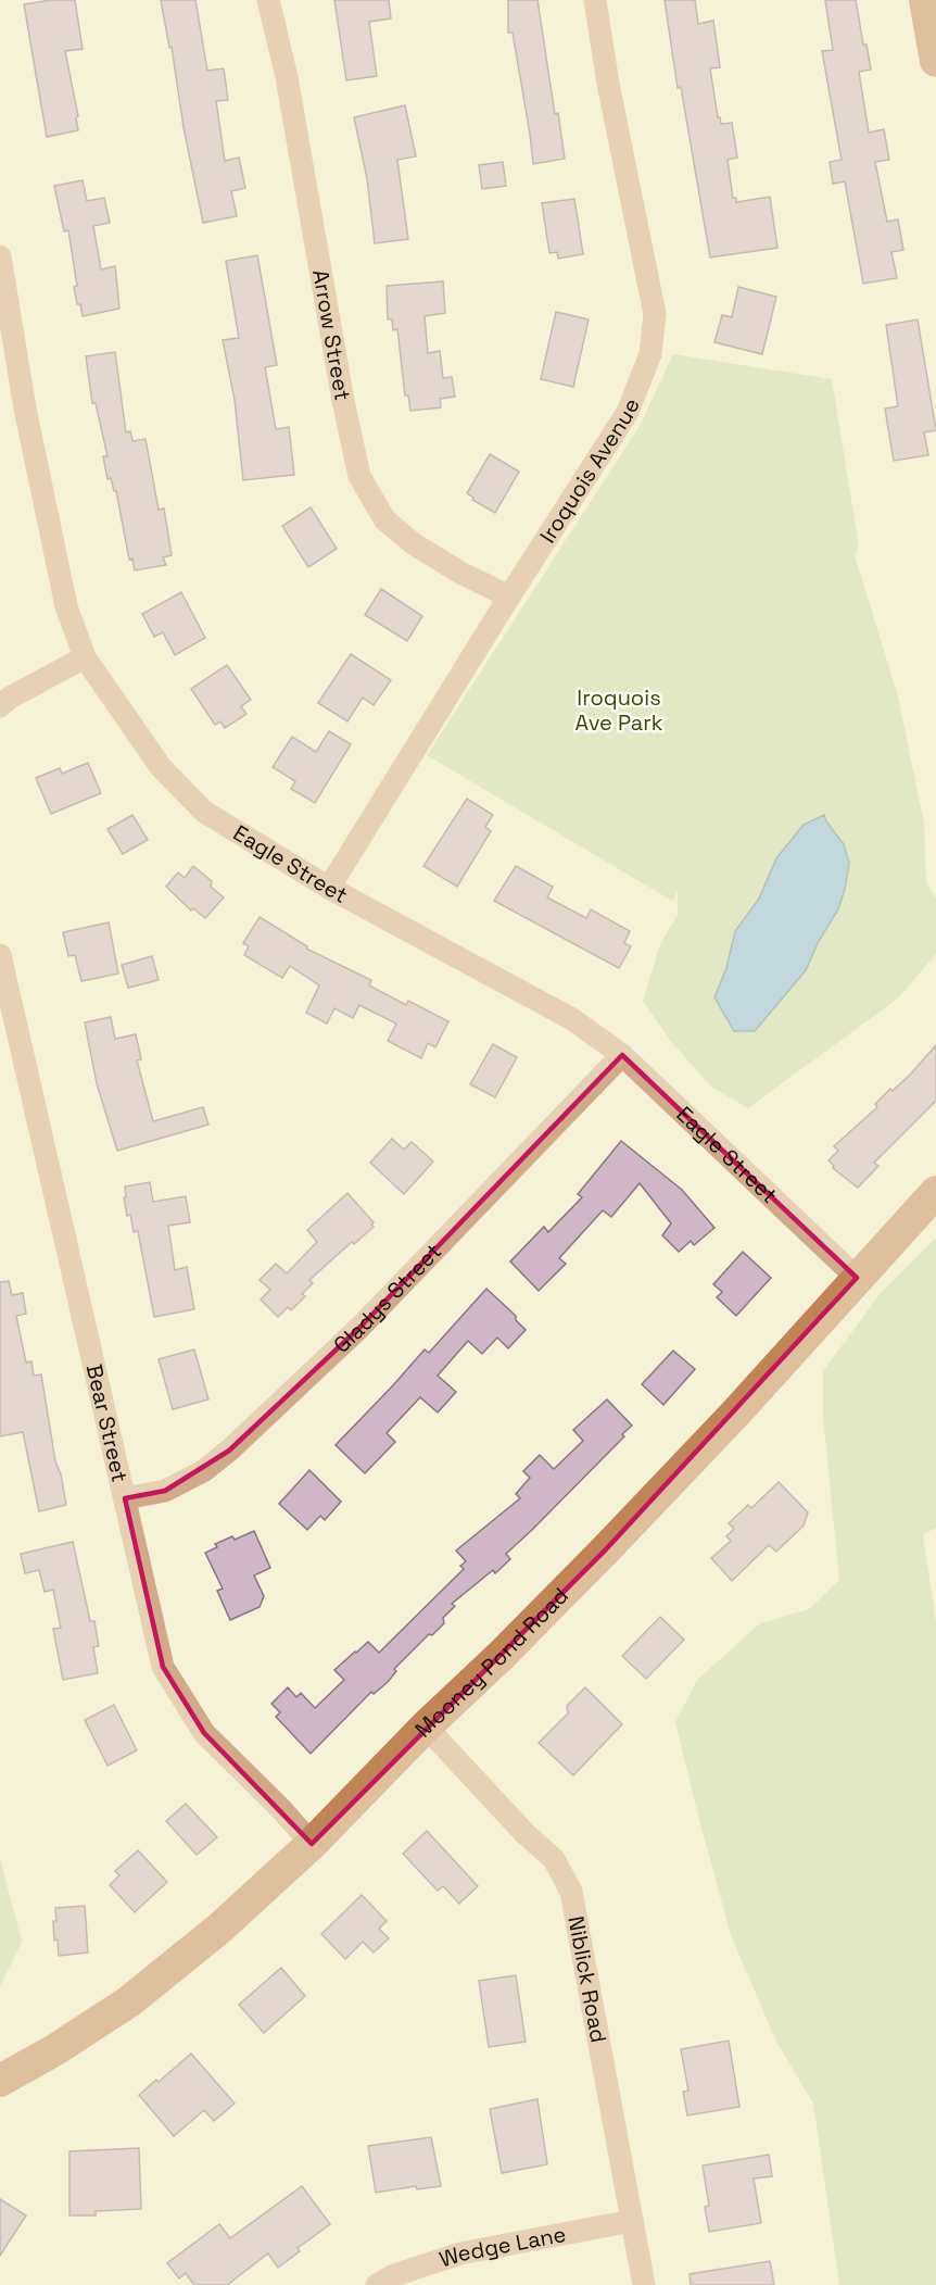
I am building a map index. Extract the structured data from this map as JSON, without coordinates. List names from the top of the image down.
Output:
{
  "streets": {
    "street": [
      "Arrow Street",
      "Iroquois Avenue",
      "Eagle Street",
      "Gladys Street",
      "Bear Street",
      "Mooney Pond Road",
      "Niblick Road",
      "Wedge Lane"
    ]
  },
  "crossings": [
    ["Arrow Street", "Iroquois Avenue"],
    ["Iroquois Avenue", "Eagle Street"],
    ["Eagle Street", "Gladys Street"],
    ["Eagle Street", "Mooney Pond Road"],
    ["Gladys Street", "Bear Street"],
    ["Bear Street", "Mooney Pond Road"],
    ["Mooney Pond Road", "Niblick Road"],
    ["Niblick Road", "Wedge Lane"]
  ],
  "parks": ["Iroquois Ave Park"]
}
